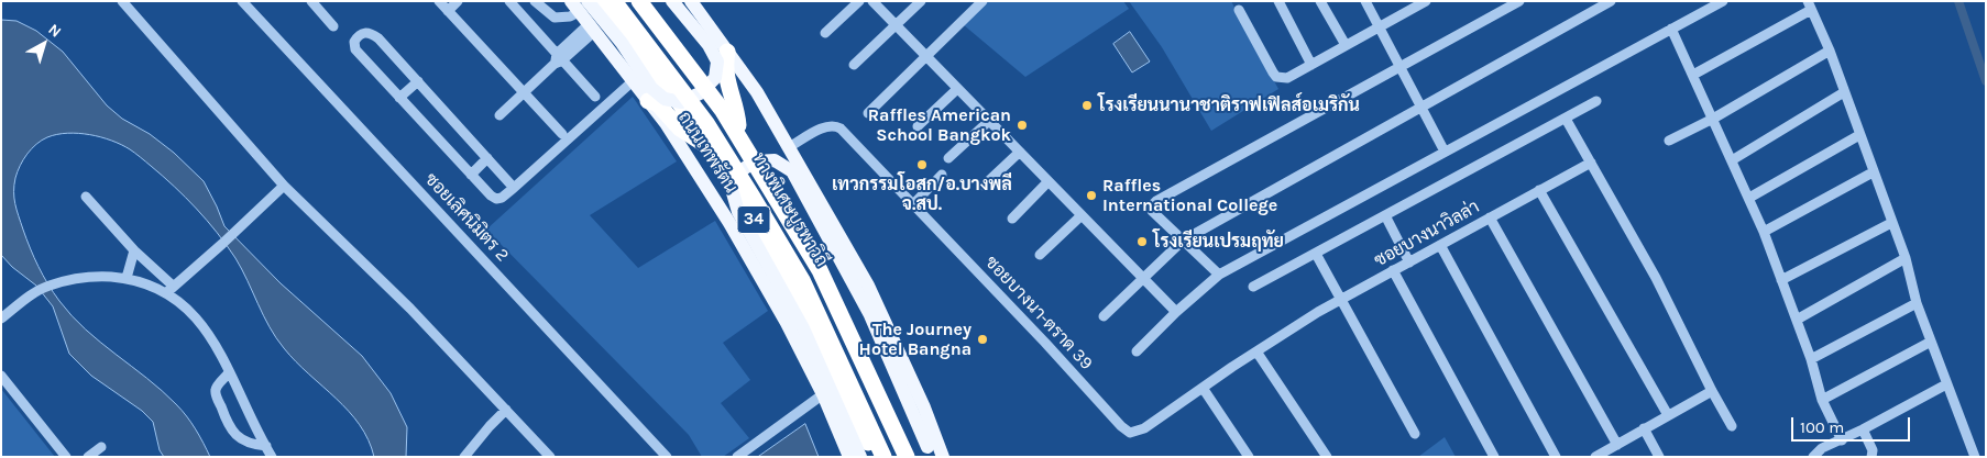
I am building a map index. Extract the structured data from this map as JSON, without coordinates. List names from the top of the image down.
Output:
{
  "streets": {
    "highway": ["ถนนเทพรัตน", "ทางพิเศษบูรพาวิถี", "34"],
    "street": ["ซอยเลิศนิมิตร 2", "ซอยบางนาวิลล่า", "ซอยบางนา-ตราด 39"]
  },
  "crossings": [
    ["ซอยบางนาวิลล่า", "ซอยบางนา-ตราด 39"]
  ],
  "places": [
    "โรงเรียนนานาชาติราฟเฟิลส์อเมริกัน",
    "Raffles American School Bangkok",
    "เทวกรรมโอสก/อ.บางพลี จ.สป.",
    "Raffles International College",
    "โรงเรียนเปรมฤทัย",
    "The Journey Hotel Bangna"
  ],
  "scale_bar": "100 m",
  "north": "top right"
}
